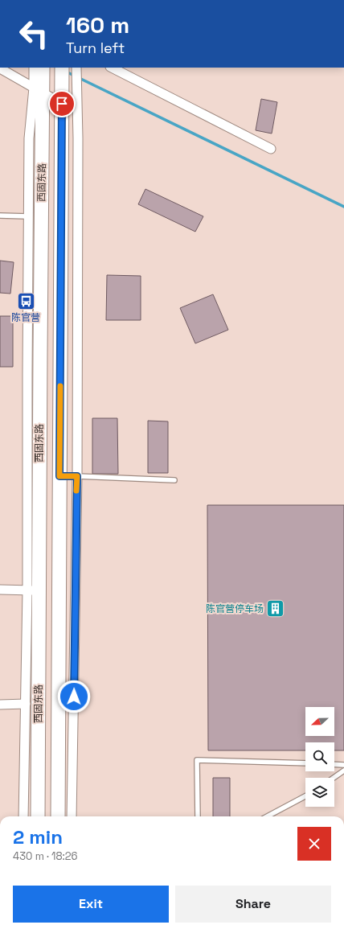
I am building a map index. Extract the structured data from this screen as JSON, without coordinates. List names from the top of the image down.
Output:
{
  "streets": {
    "main road": ["西固东路"]
  },
  "places": {
    "bus stop": ["陈官营"],
    "building": ["陈官营停车场"]
  },
  "north": "left",
  "page": {
    "turn": ["160 m", "Turn left"],
    "heading": ["2 min", "430 m · 18:26"],
    "buttons": ["Exit", "Share"]
  }
}
